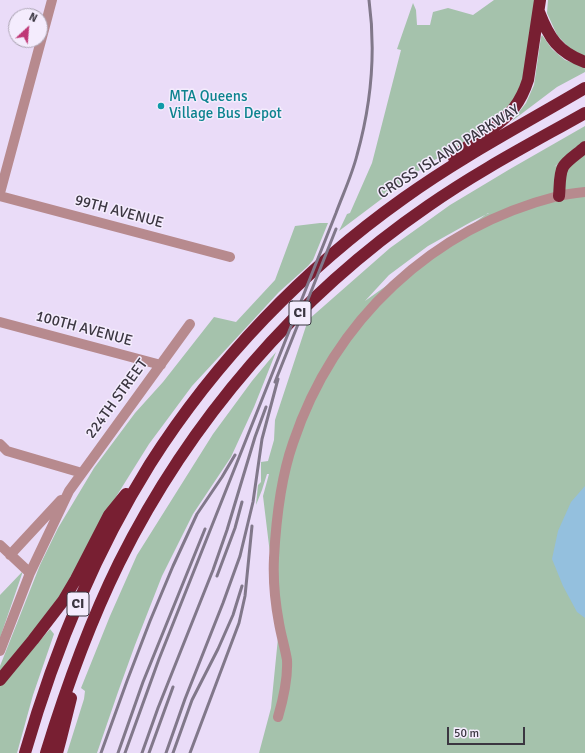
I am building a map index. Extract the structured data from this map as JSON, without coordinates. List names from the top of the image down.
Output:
{
  "streets": {
    "highway": ["CROSS ISLAND PARKWAY", "CI"],
    "street": ["99TH AVENUE", "100TH AVENUE", "224TH STREET"]
  },
  "crossings": [
    ["100TH AVENUE", "224TH STREET"]
  ],
  "places": ["MTA Queens Village Bus Depot"],
  "scale_bar": "50 m",
  "north": "top right"
}
